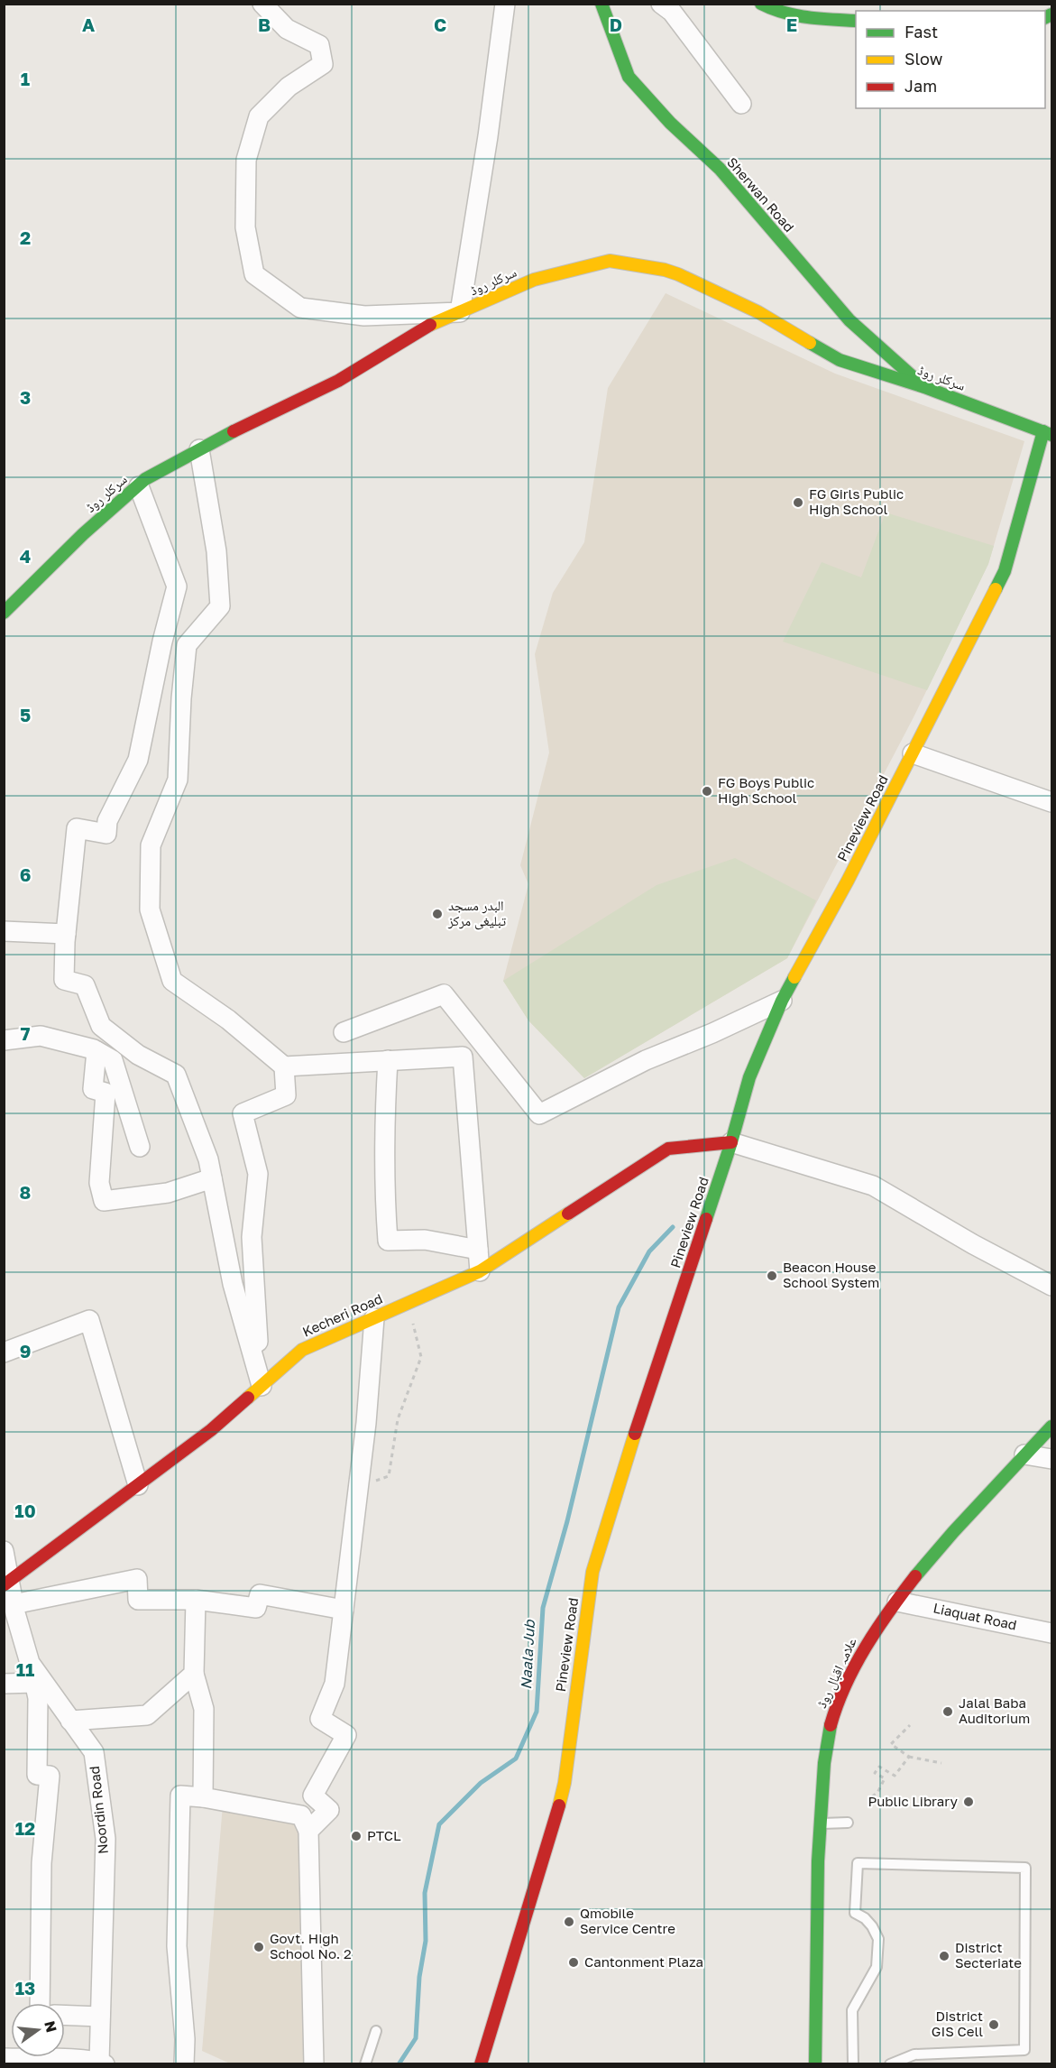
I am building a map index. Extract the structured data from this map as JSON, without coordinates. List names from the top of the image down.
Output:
{
  "streets": {
    "street": [
      "Sherwan Road",
      "سرکلر روڈ",
      "Pineview Road",
      "Kecheri Road",
      "Liaquat Road",
      "علامہ اقبال روڈ",
      "Noordin Road"
    ]
  },
  "crossings": [
    ["Sherwan Road", "سرکلر روڈ"],
    ["سرکلر روڈ", "Pineview Road"],
    ["Pineview Road", "Kecheri Road"],
    ["Kecheri Road", "Noordin Road"],
    ["Liaquat Road", "علامہ اقبال روڈ"]
  ],
  "water": ["Naala Jub"],
  "places": [
    "FG Girls Public High School",
    "FG Boys Public High School",
    "البدر مسجد تبلیغی مرکز",
    "Beacon House School System",
    "Jalal Baba Auditorium",
    "Public Library",
    "PTCL",
    "Qmobile Service Centre",
    "Govt. High School No. 2",
    "District Secteriate",
    "Cantonment Plaza",
    "District GIS Cell"
  ],
  "legend": ["Fast", "Slow", "Jam"],
  "north": "right",
  "grid": {
    "columns": [
      "A",
      "B",
      "C",
      "D",
      "E"
    ],
    "rows": [
      "1",
      "2",
      "3",
      "4",
      "5",
      "6",
      "7",
      "8",
      "9",
      "10",
      "11",
      "12",
      "13"
    ]
  }
}
